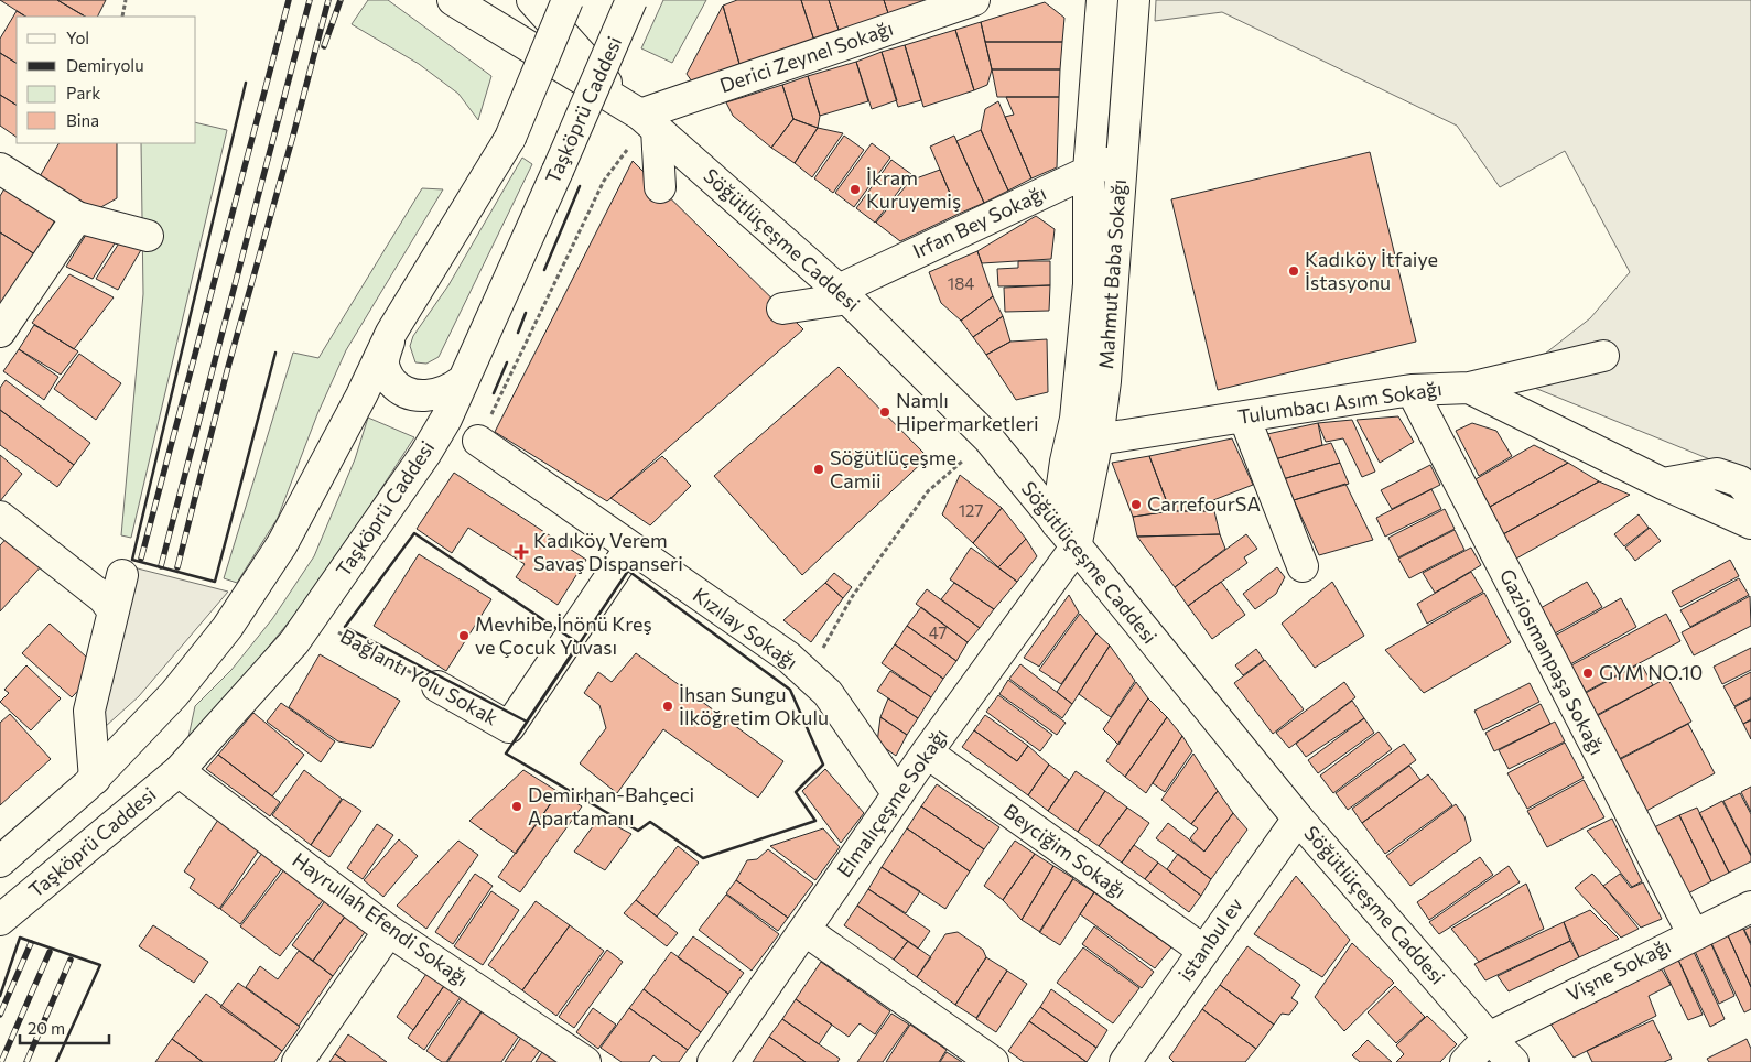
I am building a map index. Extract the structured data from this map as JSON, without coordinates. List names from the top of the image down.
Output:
{
  "streets": {
    "street": [
      "Derici Zeynel Sokağı",
      "Taşköprü Caddesi",
      "Irfan Bey Sokağı",
      "Söğütlüçeşme Caddesi",
      "Mahmut Baba Sokağı",
      "Tulumbacı Asım Sokağı",
      "Kızılay Sokağı",
      "Gaziosmanpaşa Sokağı",
      "Bağlantı Yolu Sokak",
      "Elmalıçeşme Sokağı",
      "Beyciğim Sokağı",
      "Hayrullah Efendi Sokağı",
      "istanbul ev",
      "Vişne Sokağı"
    ]
  },
  "crossings": [
    ["Derici Zeynel Sokağı", "Söğütlüçeşme Caddesi"],
    ["Taşköprü Caddesi", "Bağlantı Yolu Sokak"],
    ["Taşköprü Caddesi", "Hayrullah Efendi Sokağı"],
    ["Irfan Bey Sokağı", "Söğütlüçeşme Caddesi"],
    ["Irfan Bey Sokağı", "Mahmut Baba Sokağı"],
    ["Söğütlüçeşme Caddesi", "Mahmut Baba Sokağı"],
    ["Söğütlüçeşme Caddesi", "Elmalıçeşme Sokağı"],
    ["Söğütlüçeşme Caddesi", "istanbul ev"],
    ["Söğütlüçeşme Caddesi", "Vişne Sokağı"],
    ["Mahmut Baba Sokağı", "Tulumbacı Asım Sokağı"],
    ["Mahmut Baba Sokağı", "Elmalıçeşme Sokağı"],
    ["Tulumbacı Asım Sokağı", "Gaziosmanpaşa Sokağı"],
    ["Kızılay Sokağı", "Bağlantı Yolu Sokak"],
    ["Kızılay Sokağı", "Elmalıçeşme Sokağı"],
    ["Gaziosmanpaşa Sokağı", "Vişne Sokağı"],
    ["Elmalıçeşme Sokağı", "Beyciğim Sokağı"],
    ["Beyciğim Sokağı", "istanbul ev"]
  ],
  "places": {
    "other": [
      "İkram Kuruyemiş",
      "Kadıköy İtfaiye İstasyonu",
      "Namlı Hipermarketleri",
      "Söğütlüçeşme Camii",
      "CarrefourSA",
      "Mevhibe İnönü Kreş ve Çocuk Yuvası",
      "GYM NO.10",
      "İhsan Sungu İlköğretim Okulu",
      "Demirhan-Bahçeci Apartamanı"
    ],
    "health": ["Kadıköy Verem Savaş Dispanseri"]
  },
  "house_numbers": ["184", "127", "47"],
  "legend": [
    "Yol",
    "Demiryolu",
    "Park",
    "Bina"
  ],
  "scale_bar": "20 m"
}
